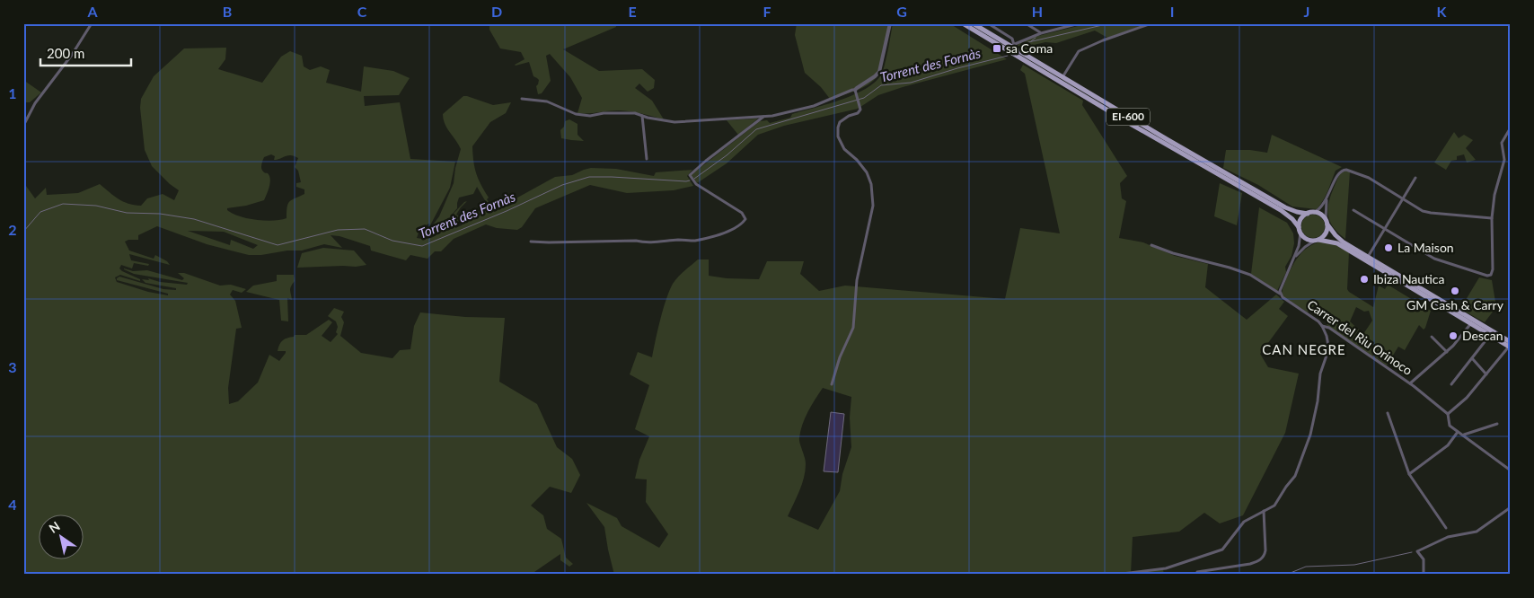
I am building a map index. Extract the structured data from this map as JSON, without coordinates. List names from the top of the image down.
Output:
{
  "streets": {
    "main road": ["EI-600"],
    "street": ["Carrer del Riu Orinoco"]
  },
  "districts": ["CAN NEGRE"],
  "water": ["Torrent des Fornàs"],
  "places": {
    "transit": ["sa Coma"],
    "other": [
      "La Maison",
      "Ibiza Nautica",
      "GM Cash & Carry",
      "Descan"
    ]
  },
  "scale_bar": "200 m",
  "north": "top left",
  "grid": {
    "columns": [
      "A",
      "B",
      "C",
      "D",
      "E",
      "F",
      "G",
      "H",
      "I",
      "J",
      "K"
    ],
    "rows": [
      "1",
      "2",
      "3",
      "4"
    ]
  }
}
